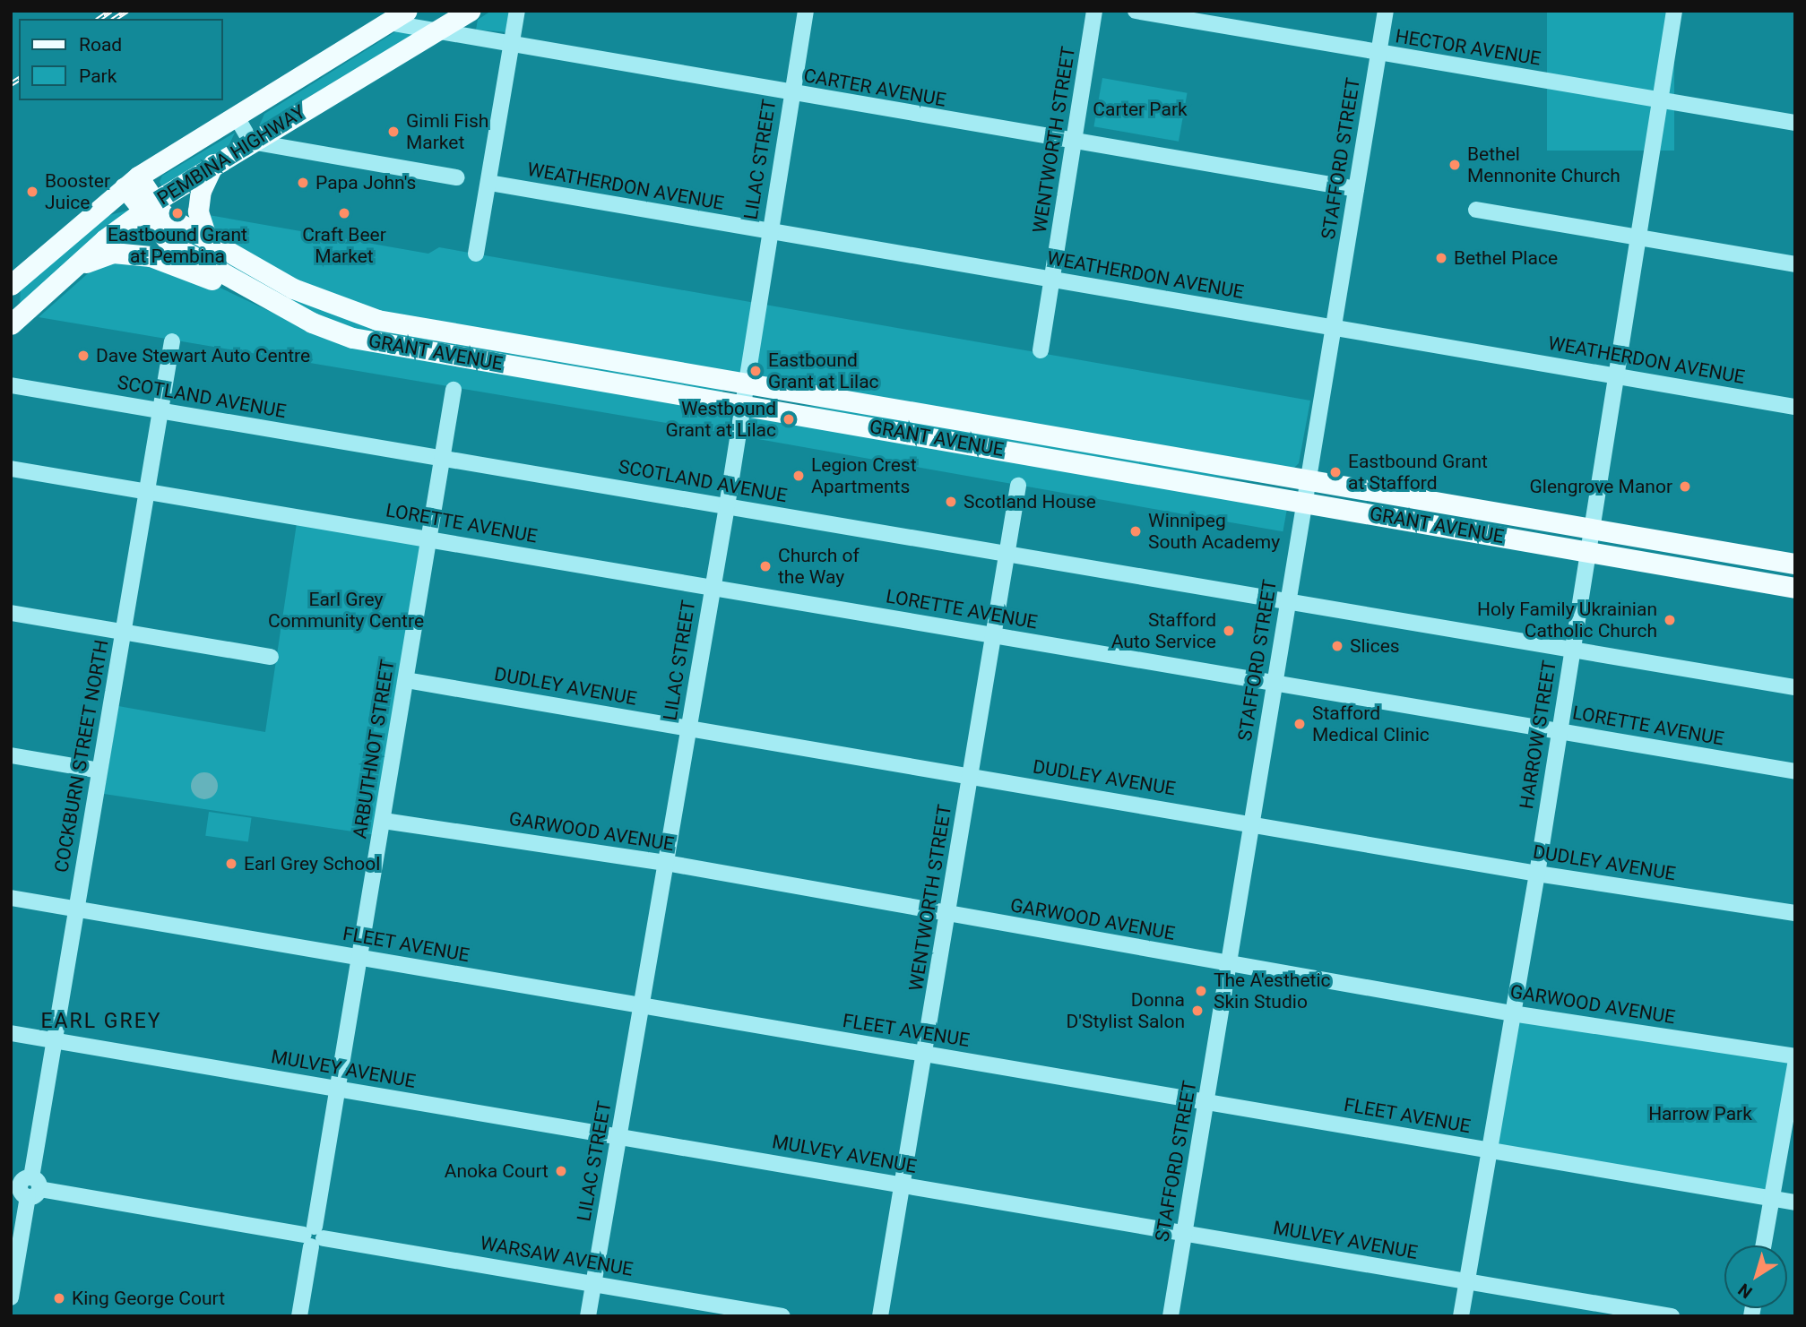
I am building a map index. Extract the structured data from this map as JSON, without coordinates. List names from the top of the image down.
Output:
{
  "streets": {
    "main road": ["PEMBINA HIGHWAY", "GRANT AVENUE"],
    "street": [
      "HECTOR AVENUE",
      "CARTER AVENUE",
      "WENTWORTH STREET",
      "STAFFORD STREET",
      "LILAC STREET",
      "WEATHERDON AVENUE",
      "SCOTLAND AVENUE",
      "LORETTE AVENUE",
      "DUDLEY AVENUE",
      "HARROW STREET",
      "ARBUTHNOT STREET",
      "COCKBURN STREET NORTH",
      "GARWOOD AVENUE",
      "FLEET AVENUE",
      "MULVEY AVENUE",
      "WARSAW AVENUE"
    ]
  },
  "crossings": [
    ["HECTOR AVENUE", "STAFFORD STREET"],
    ["HECTOR AVENUE", "HARROW STREET"],
    ["CARTER AVENUE", "WENTWORTH STREET"],
    ["CARTER AVENUE", "PEMBINA HIGHWAY"],
    ["CARTER AVENUE", "STAFFORD STREET"],
    ["CARTER AVENUE", "LILAC STREET"],
    ["WENTWORTH STREET", "WEATHERDON AVENUE"],
    ["WENTWORTH STREET", "SCOTLAND AVENUE"],
    ["WENTWORTH STREET", "LORETTE AVENUE"],
    ["WENTWORTH STREET", "DUDLEY AVENUE"],
    ["WENTWORTH STREET", "GARWOOD AVENUE"],
    ["WENTWORTH STREET", "FLEET AVENUE"],
    ["WENTWORTH STREET", "MULVEY AVENUE"],
    ["PEMBINA HIGHWAY", "GRANT AVENUE"],
    ["STAFFORD STREET", "WEATHERDON AVENUE"],
    ["STAFFORD STREET", "GRANT AVENUE"],
    ["STAFFORD STREET", "SCOTLAND AVENUE"],
    ["STAFFORD STREET", "LORETTE AVENUE"],
    ["STAFFORD STREET", "DUDLEY AVENUE"],
    ["STAFFORD STREET", "GARWOOD AVENUE"],
    ["STAFFORD STREET", "FLEET AVENUE"],
    ["STAFFORD STREET", "MULVEY AVENUE"],
    ["LILAC STREET", "WEATHERDON AVENUE"],
    ["LILAC STREET", "GRANT AVENUE"],
    ["LILAC STREET", "SCOTLAND AVENUE"],
    ["LILAC STREET", "LORETTE AVENUE"],
    ["LILAC STREET", "DUDLEY AVENUE"],
    ["LILAC STREET", "GARWOOD AVENUE"],
    ["LILAC STREET", "FLEET AVENUE"],
    ["LILAC STREET", "MULVEY AVENUE"],
    ["LILAC STREET", "WARSAW AVENUE"],
    ["WEATHERDON AVENUE", "HARROW STREET"],
    ["GRANT AVENUE", "HARROW STREET"],
    ["SCOTLAND AVENUE", "HARROW STREET"],
    ["SCOTLAND AVENUE", "ARBUTHNOT STREET"],
    ["SCOTLAND AVENUE", "COCKBURN STREET NORTH"],
    ["LORETTE AVENUE", "HARROW STREET"],
    ["LORETTE AVENUE", "ARBUTHNOT STREET"],
    ["LORETTE AVENUE", "COCKBURN STREET NORTH"],
    ["DUDLEY AVENUE", "HARROW STREET"],
    ["DUDLEY AVENUE", "ARBUTHNOT STREET"],
    ["HARROW STREET", "GARWOOD AVENUE"],
    ["HARROW STREET", "FLEET AVENUE"],
    ["HARROW STREET", "MULVEY AVENUE"],
    ["ARBUTHNOT STREET", "GARWOOD AVENUE"],
    ["ARBUTHNOT STREET", "FLEET AVENUE"],
    ["ARBUTHNOT STREET", "MULVEY AVENUE"],
    ["ARBUTHNOT STREET", "WARSAW AVENUE"],
    ["COCKBURN STREET NORTH", "FLEET AVENUE"],
    ["COCKBURN STREET NORTH", "MULVEY AVENUE"],
    ["COCKBURN STREET NORTH", "WARSAW AVENUE"]
  ],
  "districts": ["EARL GREY"],
  "parks": ["Carter Park", "Earl Grey Community Centre", "Harrow Park"],
  "places": [
    "Gimli Fish Market",
    "Bethel Mennonite Church",
    "Papa John's",
    "Booster Juice",
    "Eastbound Grant at Pembina",
    "Craft Beer Market",
    "Bethel Place",
    "Dave Stewart Auto Centre",
    "Eastbound Grant at Lilac",
    "Westbound Grant at Lilac",
    "Eastbound Grant at Stafford",
    "Legion Crest Apartments",
    "Glengrove Manor",
    "Scotland House",
    "Winnipeg South Academy",
    "Church of the Way",
    "Holy Family Ukrainian Catholic Church",
    "Stafford Auto Service",
    "Slices",
    "Stafford Medical Clinic",
    "Earl Grey School",
    "The A'esthetic Skin Studio",
    "Donna D'Stylist Salon",
    "Anoka Court",
    "King George Court"
  ],
  "legend": ["Road", "Park"],
  "north": "bottom left"
}
